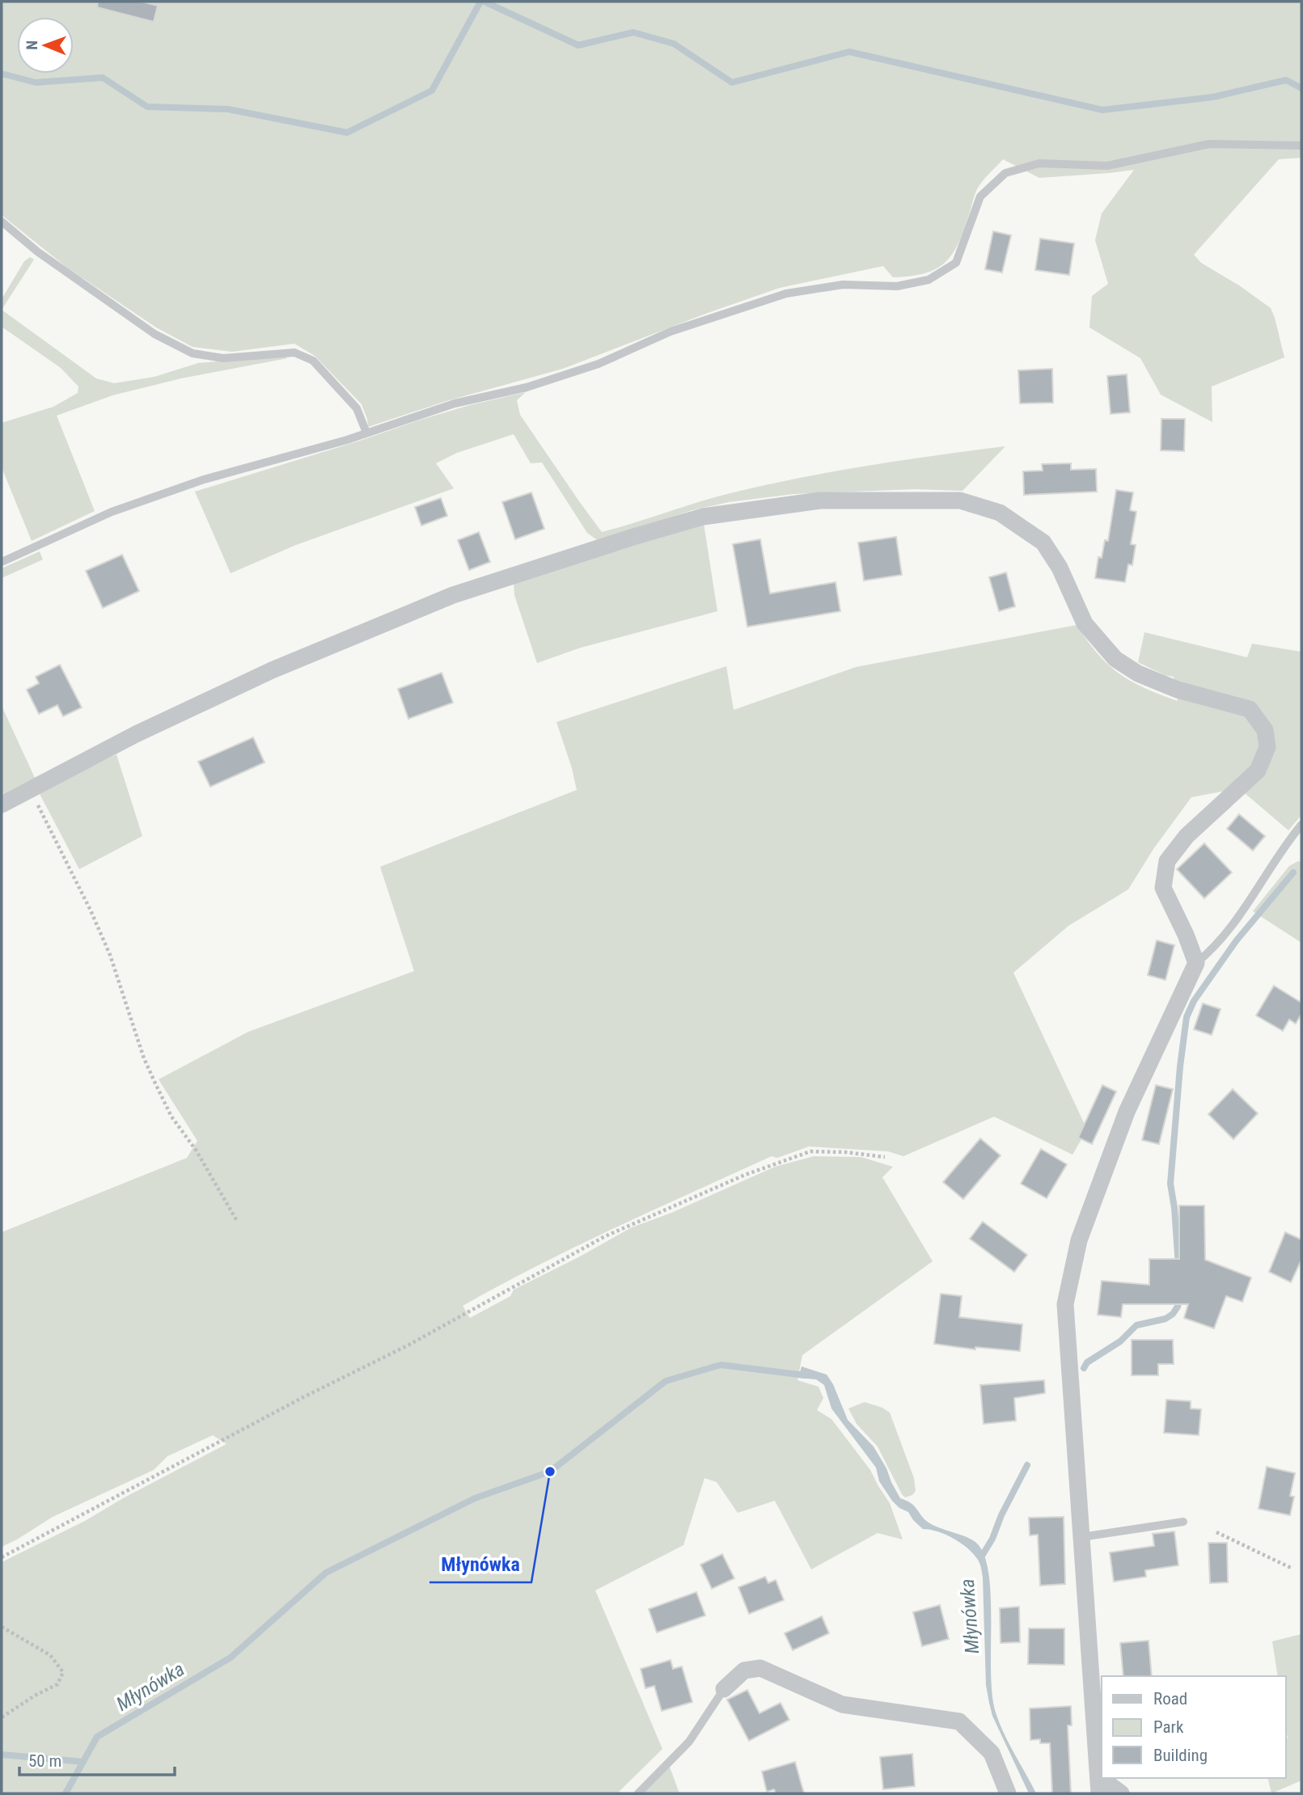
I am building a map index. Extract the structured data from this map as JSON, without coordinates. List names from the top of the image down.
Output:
{
  "water": ["Młynówka"],
  "places": ["Młynówka"],
  "legend": ["Road", "Park", "Building"],
  "scale_bar": "50 m",
  "north": "left"
}
